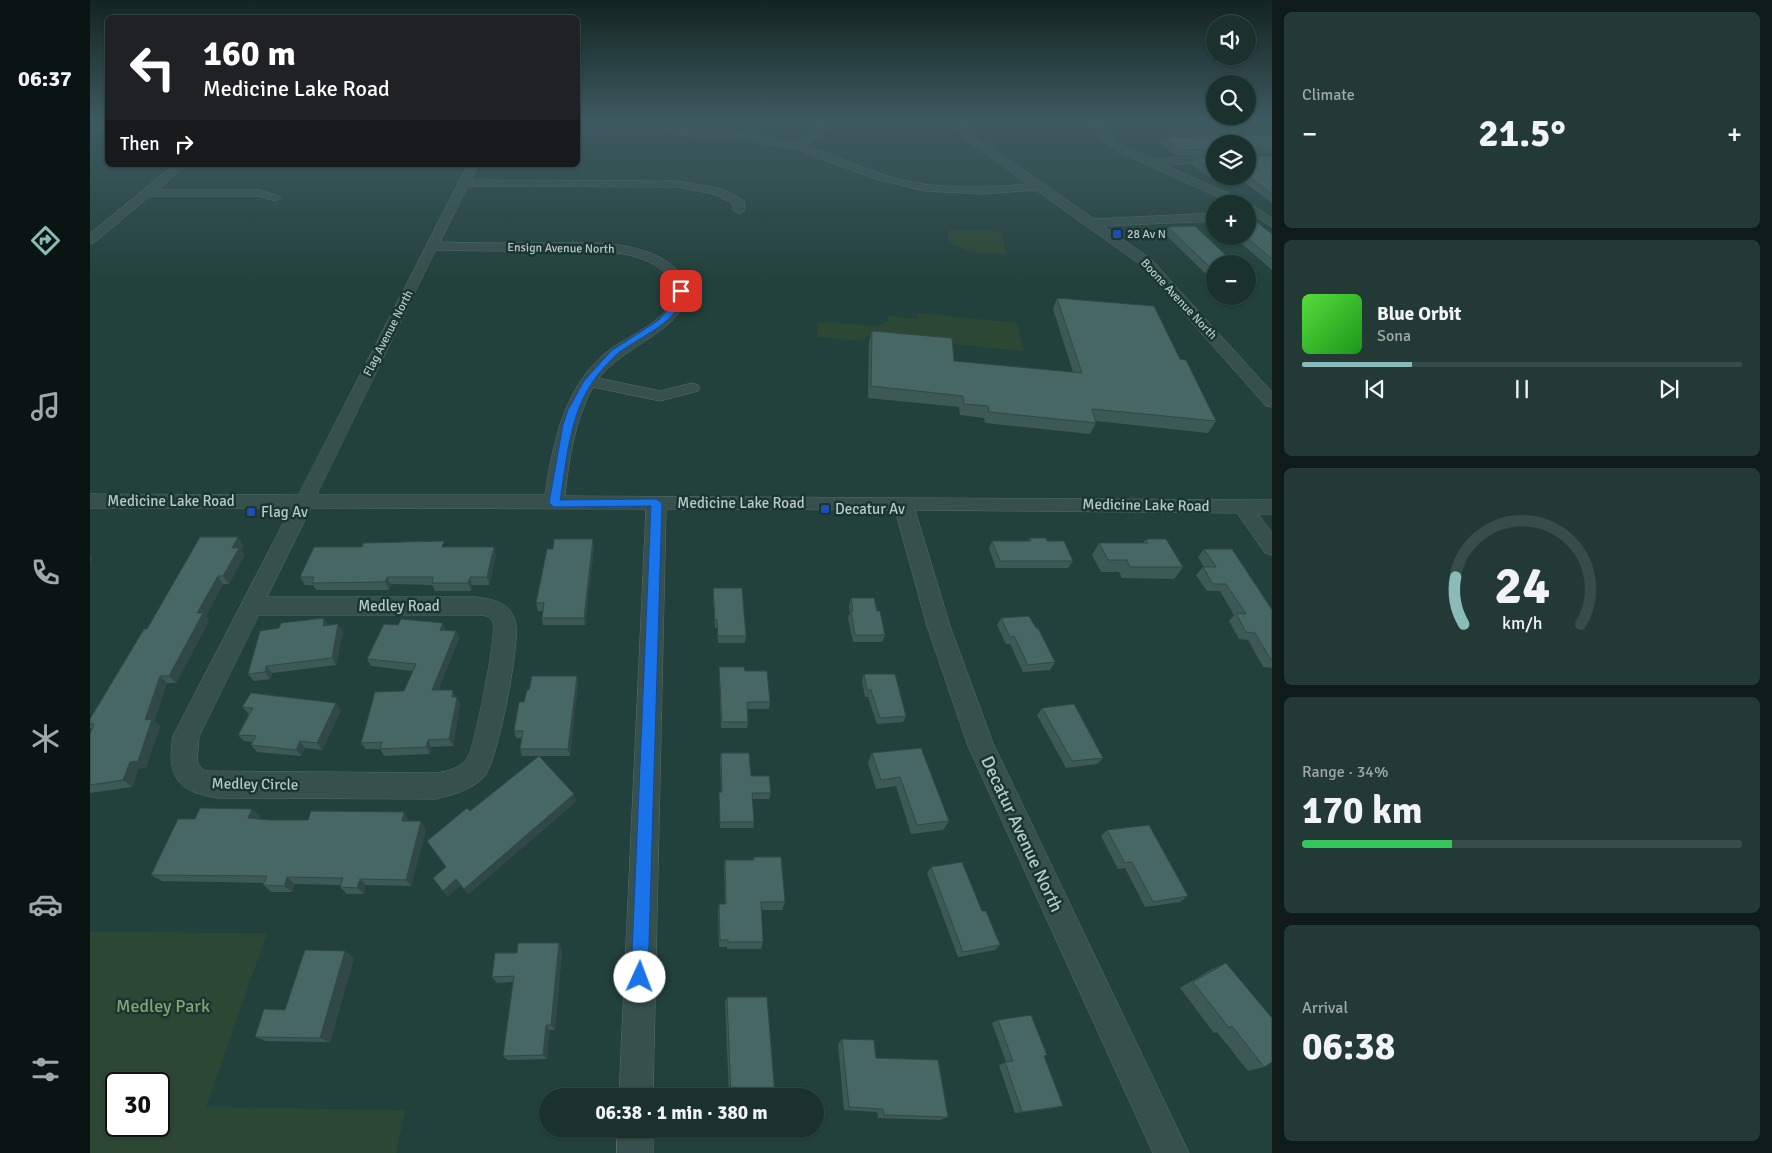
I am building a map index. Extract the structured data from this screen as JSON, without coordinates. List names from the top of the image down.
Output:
{
  "streets": {
    "street": [
      "Ensign Avenue North",
      "Boone Avenue North",
      "Flag Avenue North",
      "Medicine Lake Road",
      "Medley Road",
      "Medley Circle",
      "Decatur Avenue North"
    ]
  },
  "crossings": [
    ["Ensign Avenue North", "Flag Avenue North"],
    ["Ensign Avenue North", "Medicine Lake Road"],
    ["Flag Avenue North", "Medicine Lake Road"],
    ["Flag Avenue North", "Medley Circle"],
    ["Medicine Lake Road", "Medley Circle"],
    ["Medicine Lake Road", "Decatur Avenue North"],
    ["Medley Road", "Medley Circle"]
  ],
  "parks": ["Medley Park"],
  "places": {
    "transit": ["28 Av N", "Decatur Av", "Flag Av"]
  },
  "page": {
    "tabs": "06:37",
    "tile": [
      "Climate",
      ["Range · 34%", "170 km"],
      ["Arrival", "06:38"]
    ],
    "map_buttons": ["+", "−"],
    "turn": ["160 m", "Medicine Lake Road"],
    "heat": ["−", "21.5°", "+"],
    "then": "Then",
    "song": ["Blue Orbit", "Sona"],
    "limit": "30",
    "trip": "06:38 · 1 min · 380 m",
    "gauge": ["24", "km/h"]
  }
}
